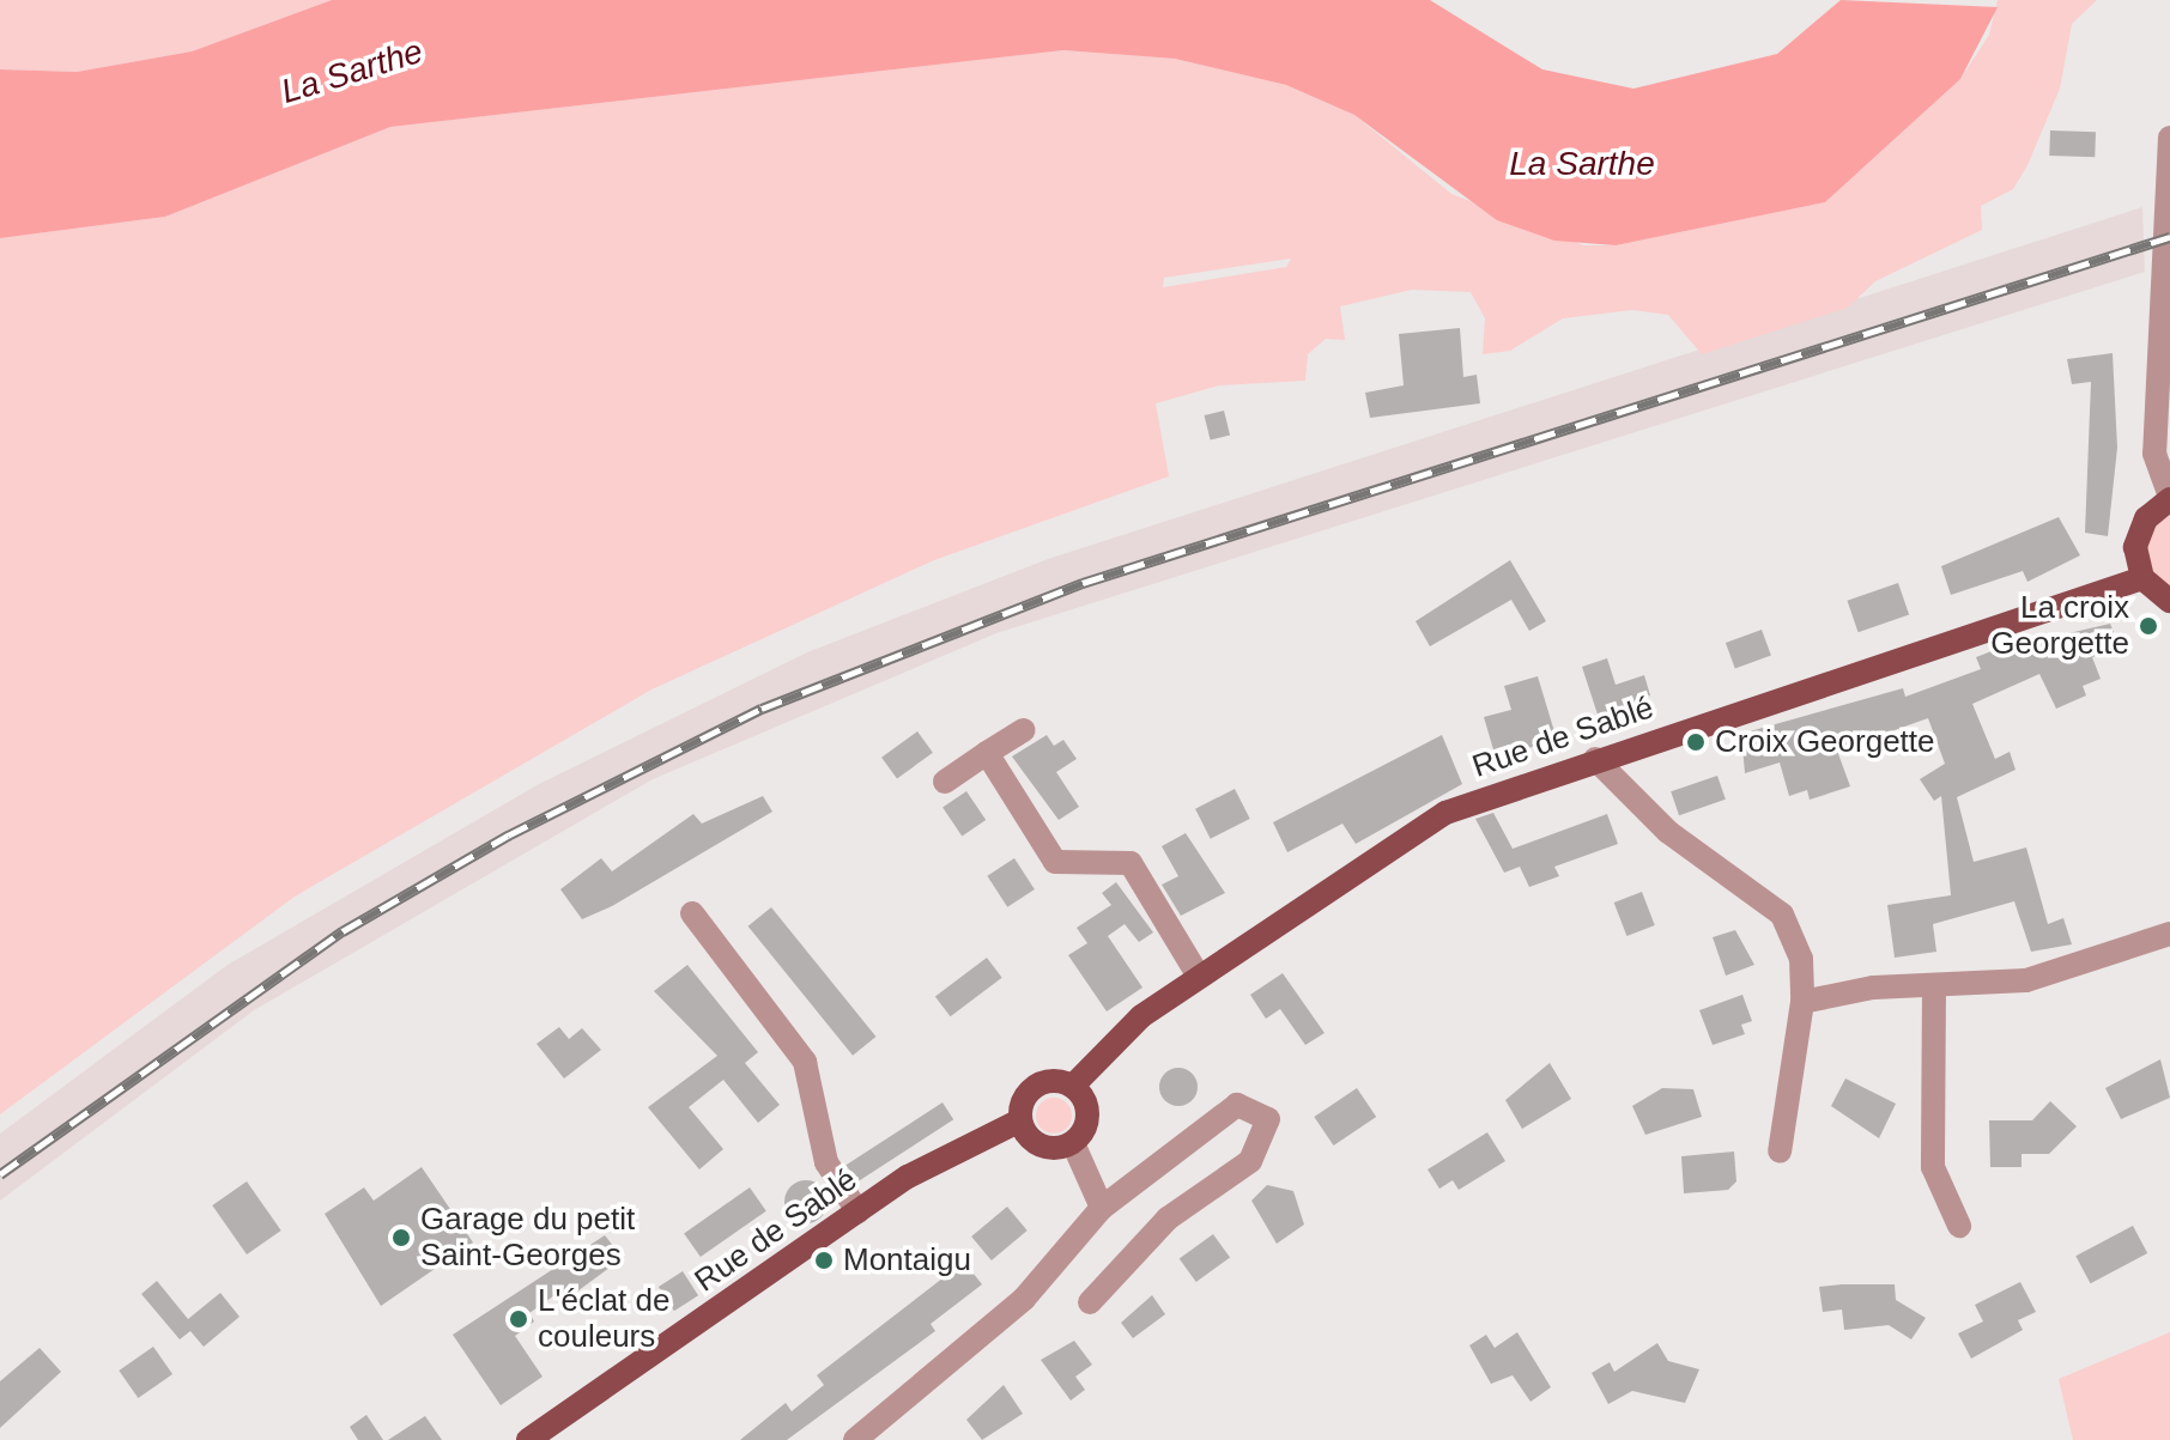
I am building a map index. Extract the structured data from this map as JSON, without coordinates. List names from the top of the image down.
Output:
{
  "streets": {
    "main road": ["Rue de Sablé"]
  },
  "water": ["La Sarthe"],
  "places": [
    "La croix Georgette",
    "Croix Georgette",
    "Garage du petit Saint-Georges",
    "Montaigu",
    "L'éclat de couleurs"
  ]
}
